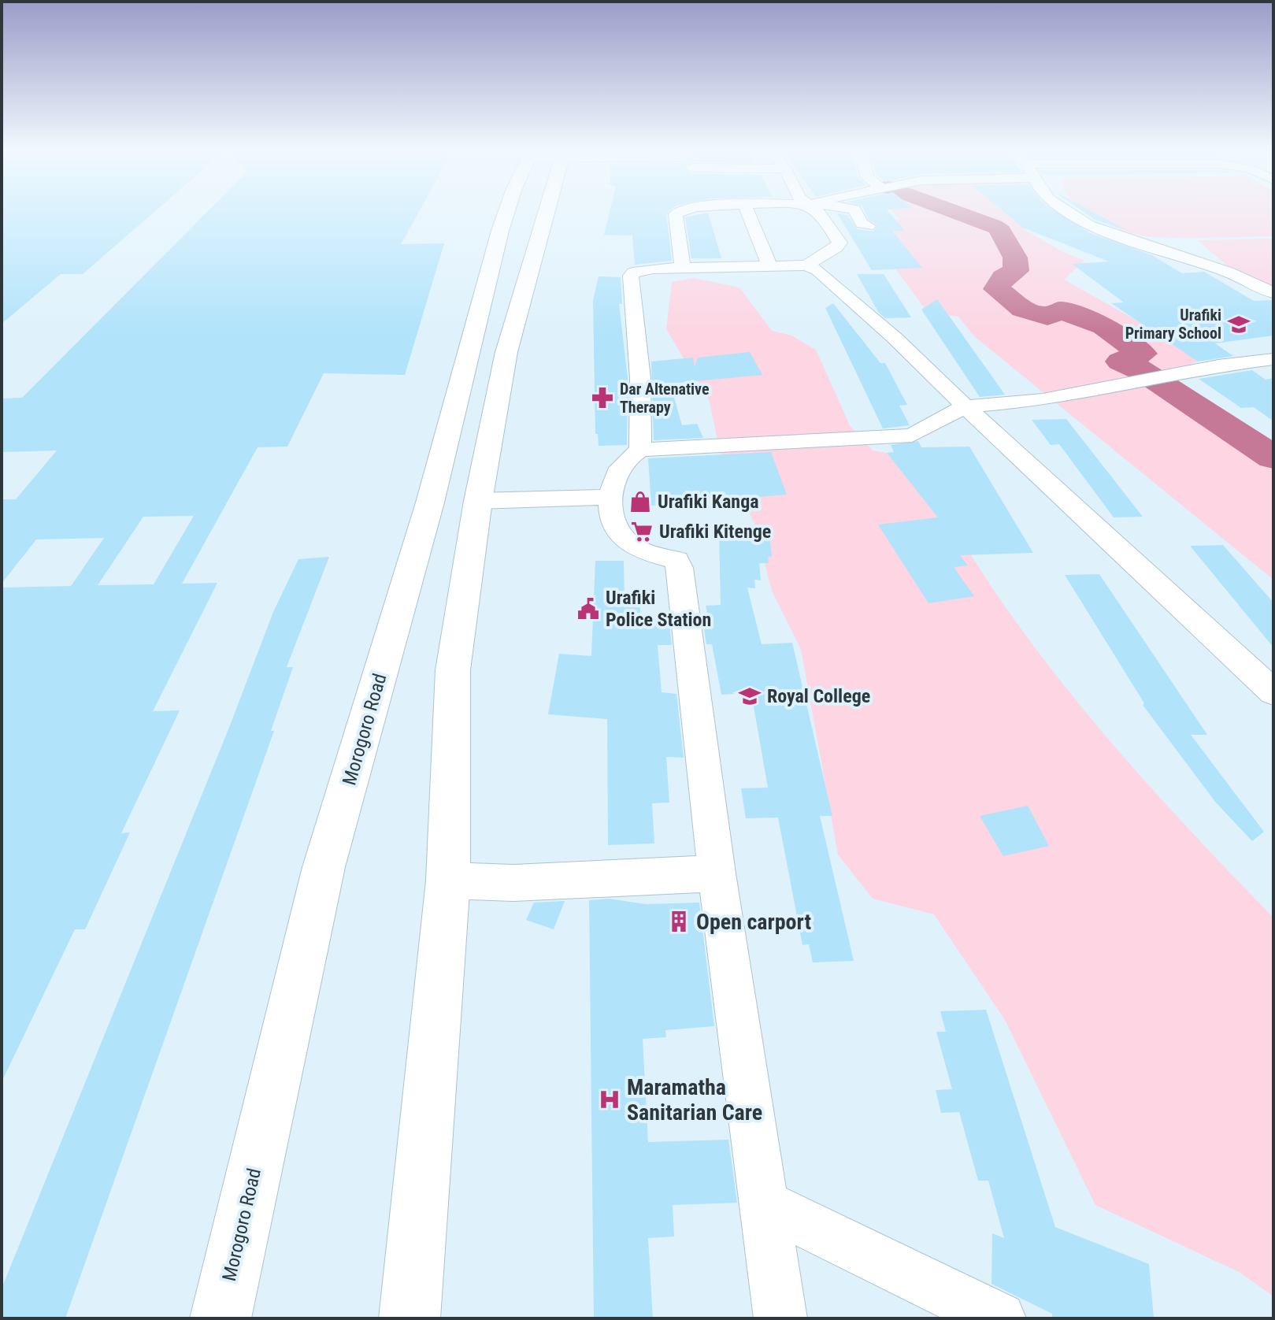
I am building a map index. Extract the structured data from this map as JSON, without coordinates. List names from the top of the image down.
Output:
{
  "streets": {
    "main road": ["Morogoro Road"]
  },
  "places": {
    "school or university": ["Urafiki Primary School", "Royal College"],
    "pharmacy": ["Dar Altenative Therapy"],
    "shop": ["Urafiki Kanga"],
    "supermarket": ["Urafiki Kitenge"],
    "public building": ["Urafiki Police Station"],
    "building": ["Open carport"],
    "hospital": ["Maramatha Sanitarian Care"]
  }
}
